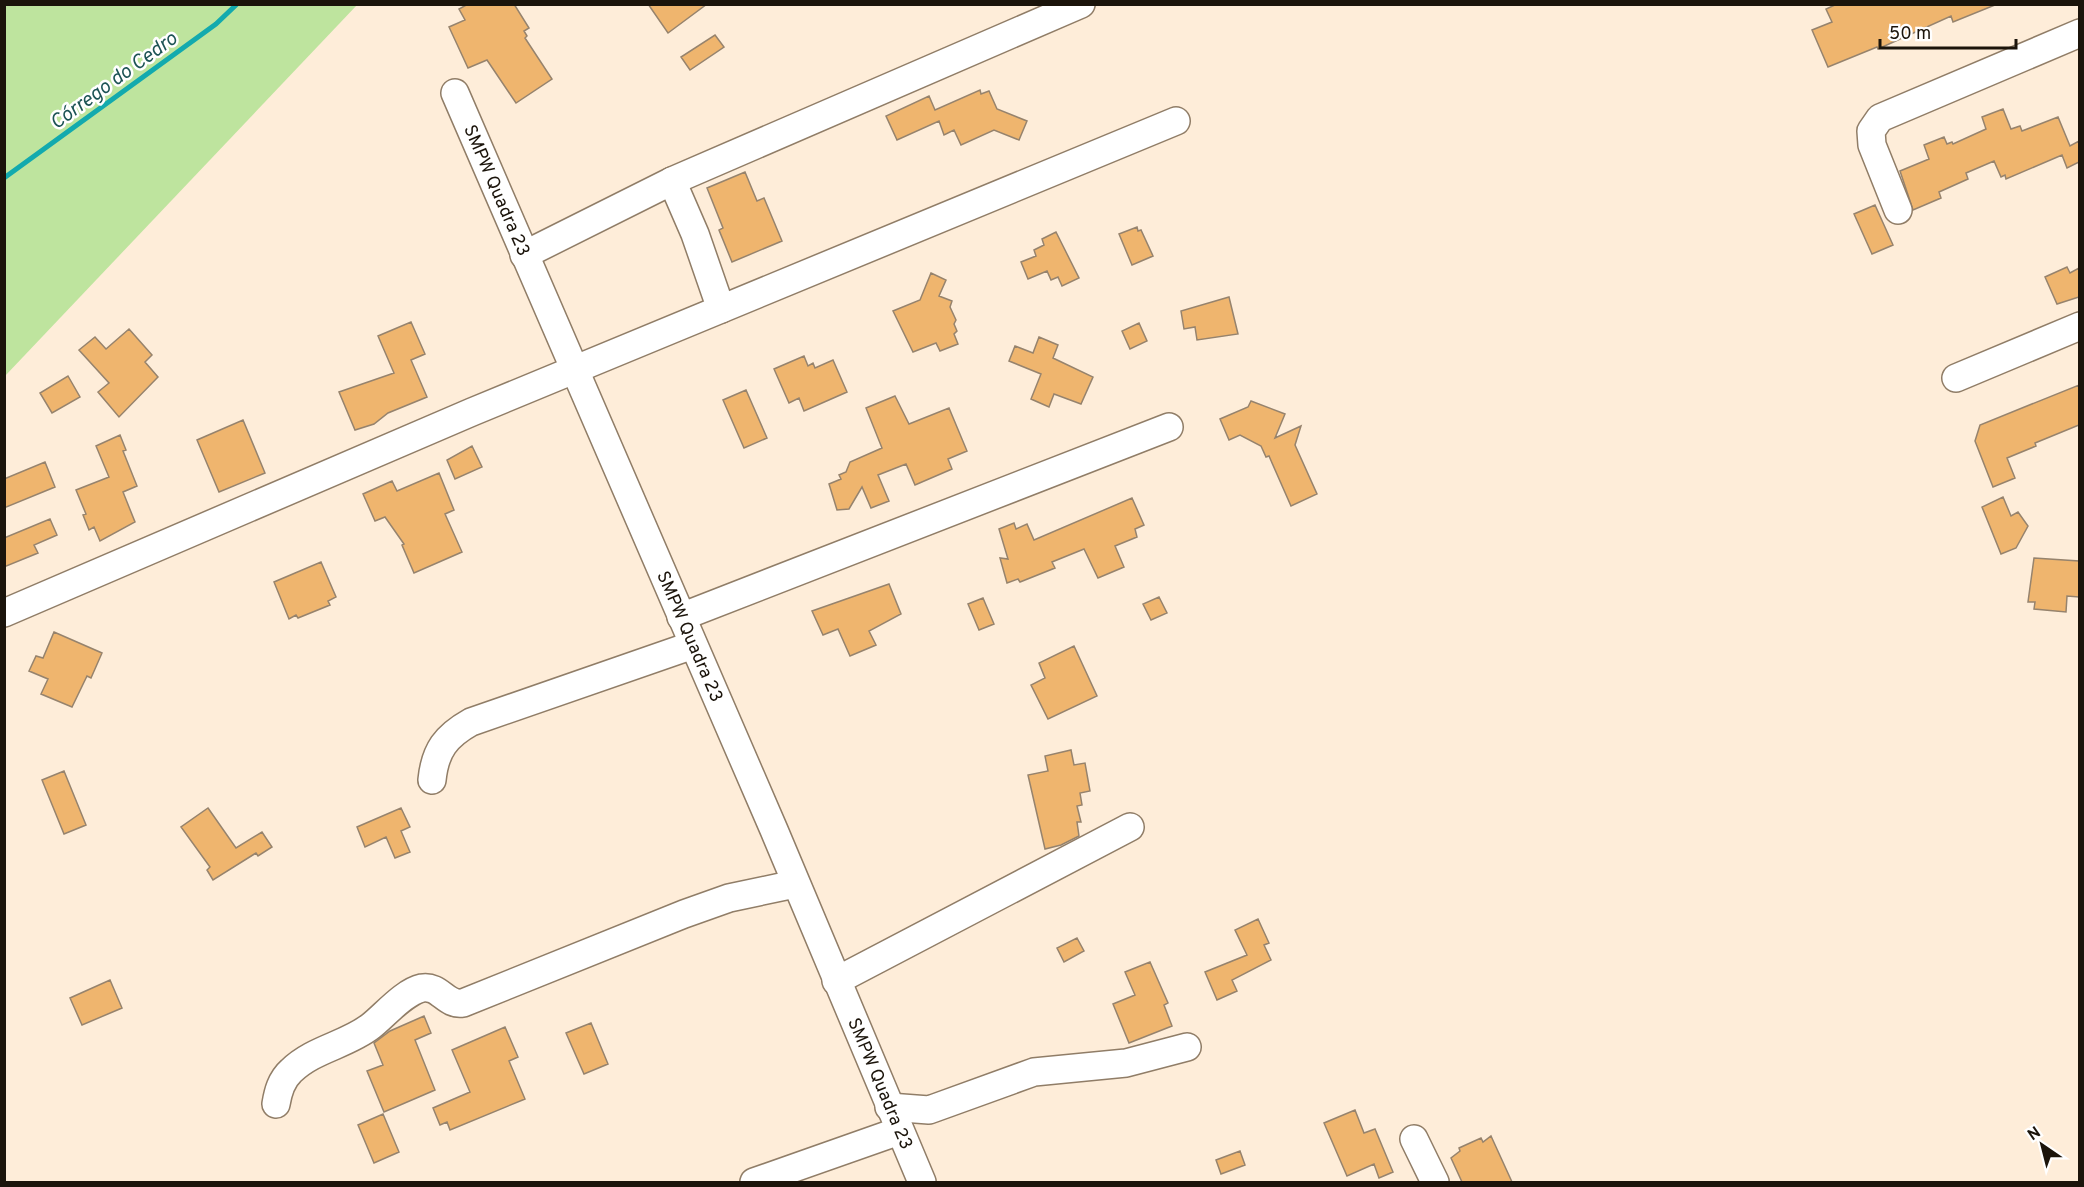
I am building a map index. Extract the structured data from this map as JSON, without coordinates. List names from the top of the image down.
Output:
{
  "streets": {
    "street": ["SMPW Quadra 23"]
  },
  "water": ["Córrego do Cedro"],
  "scale_bar": "50 m",
  "north": "top left"
}
